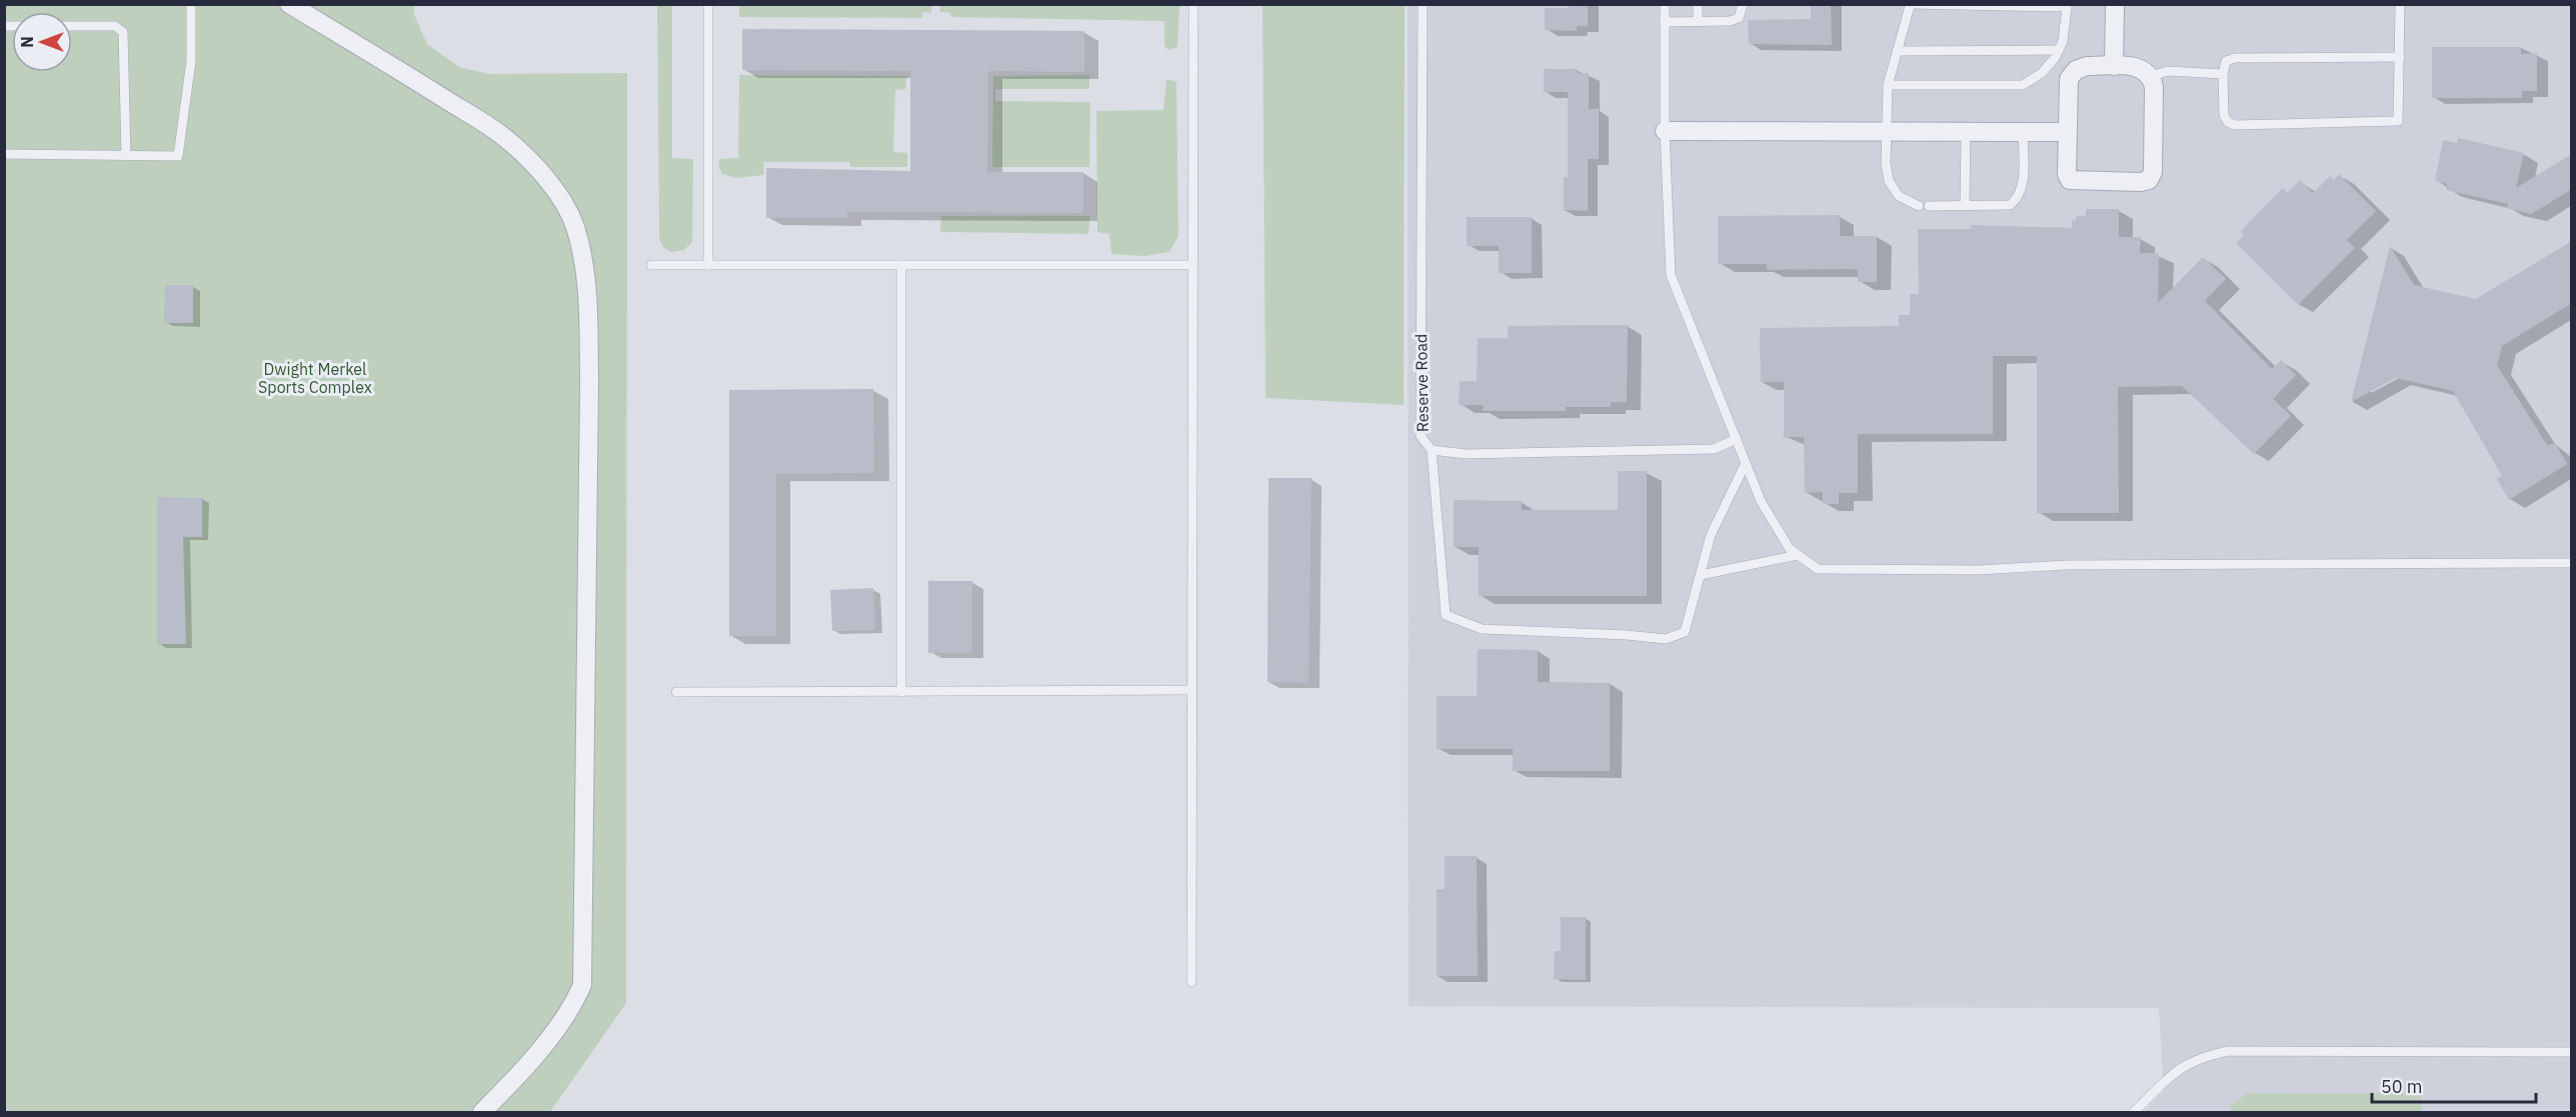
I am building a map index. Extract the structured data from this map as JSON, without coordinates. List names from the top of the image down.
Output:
{
  "streets": {
    "lane": ["Reserve Road"]
  },
  "parks": ["Dwight Merkel Sports Complex"],
  "scale_bar": "50 m",
  "north": "left"
}
